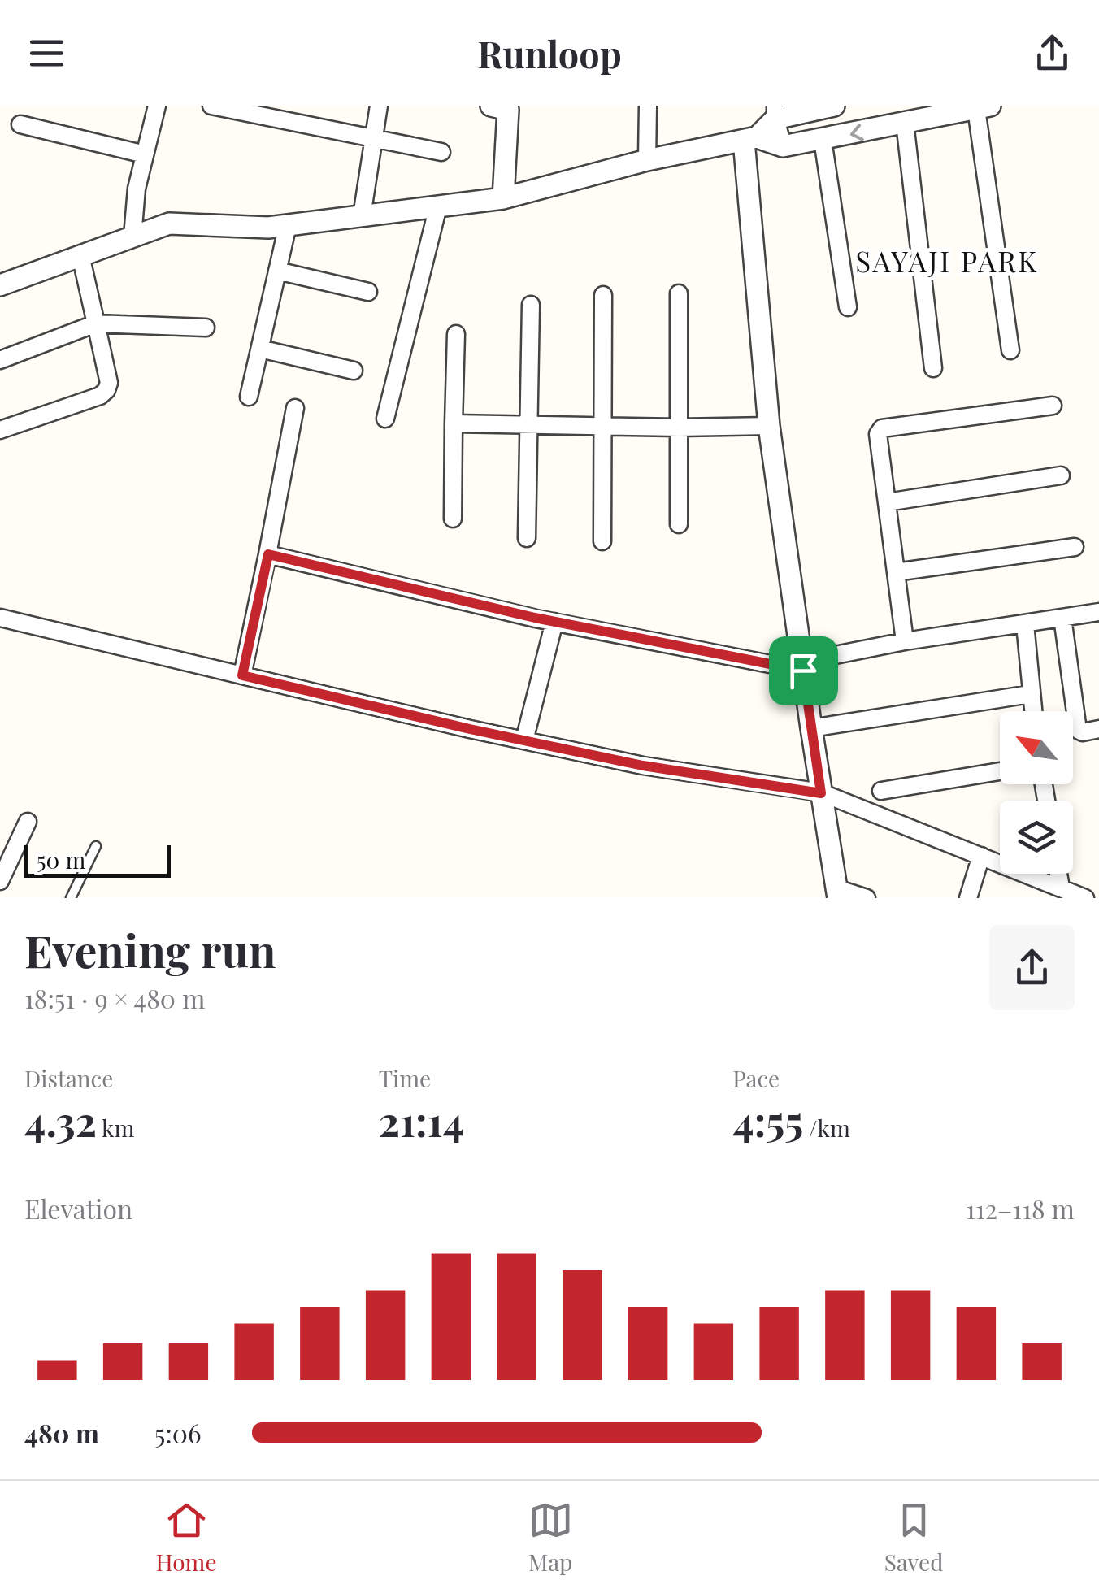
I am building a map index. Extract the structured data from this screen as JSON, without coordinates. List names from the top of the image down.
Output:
{
  "districts": ["SAYAJI PARK"],
  "scale_bar": "50 m",
  "north": "top left",
  "page": {
    "header": "Runloop",
    "scale": "50 m",
    "heading": ["Evening run", "18:51 · 9 × 480 m"],
    "stats": [
      ["Distance", "4.32 km"],
      ["Time", "21:14"],
      ["Pace", "4:55 /km"]
    ],
    "chart": ["Elevation", "112–118 m"],
    "list": [
      {
        "name": "480 m",
        "note": "5:06"
      }
    ],
    "tabs": ["Home", "Map", "Saved"]
  }
}
